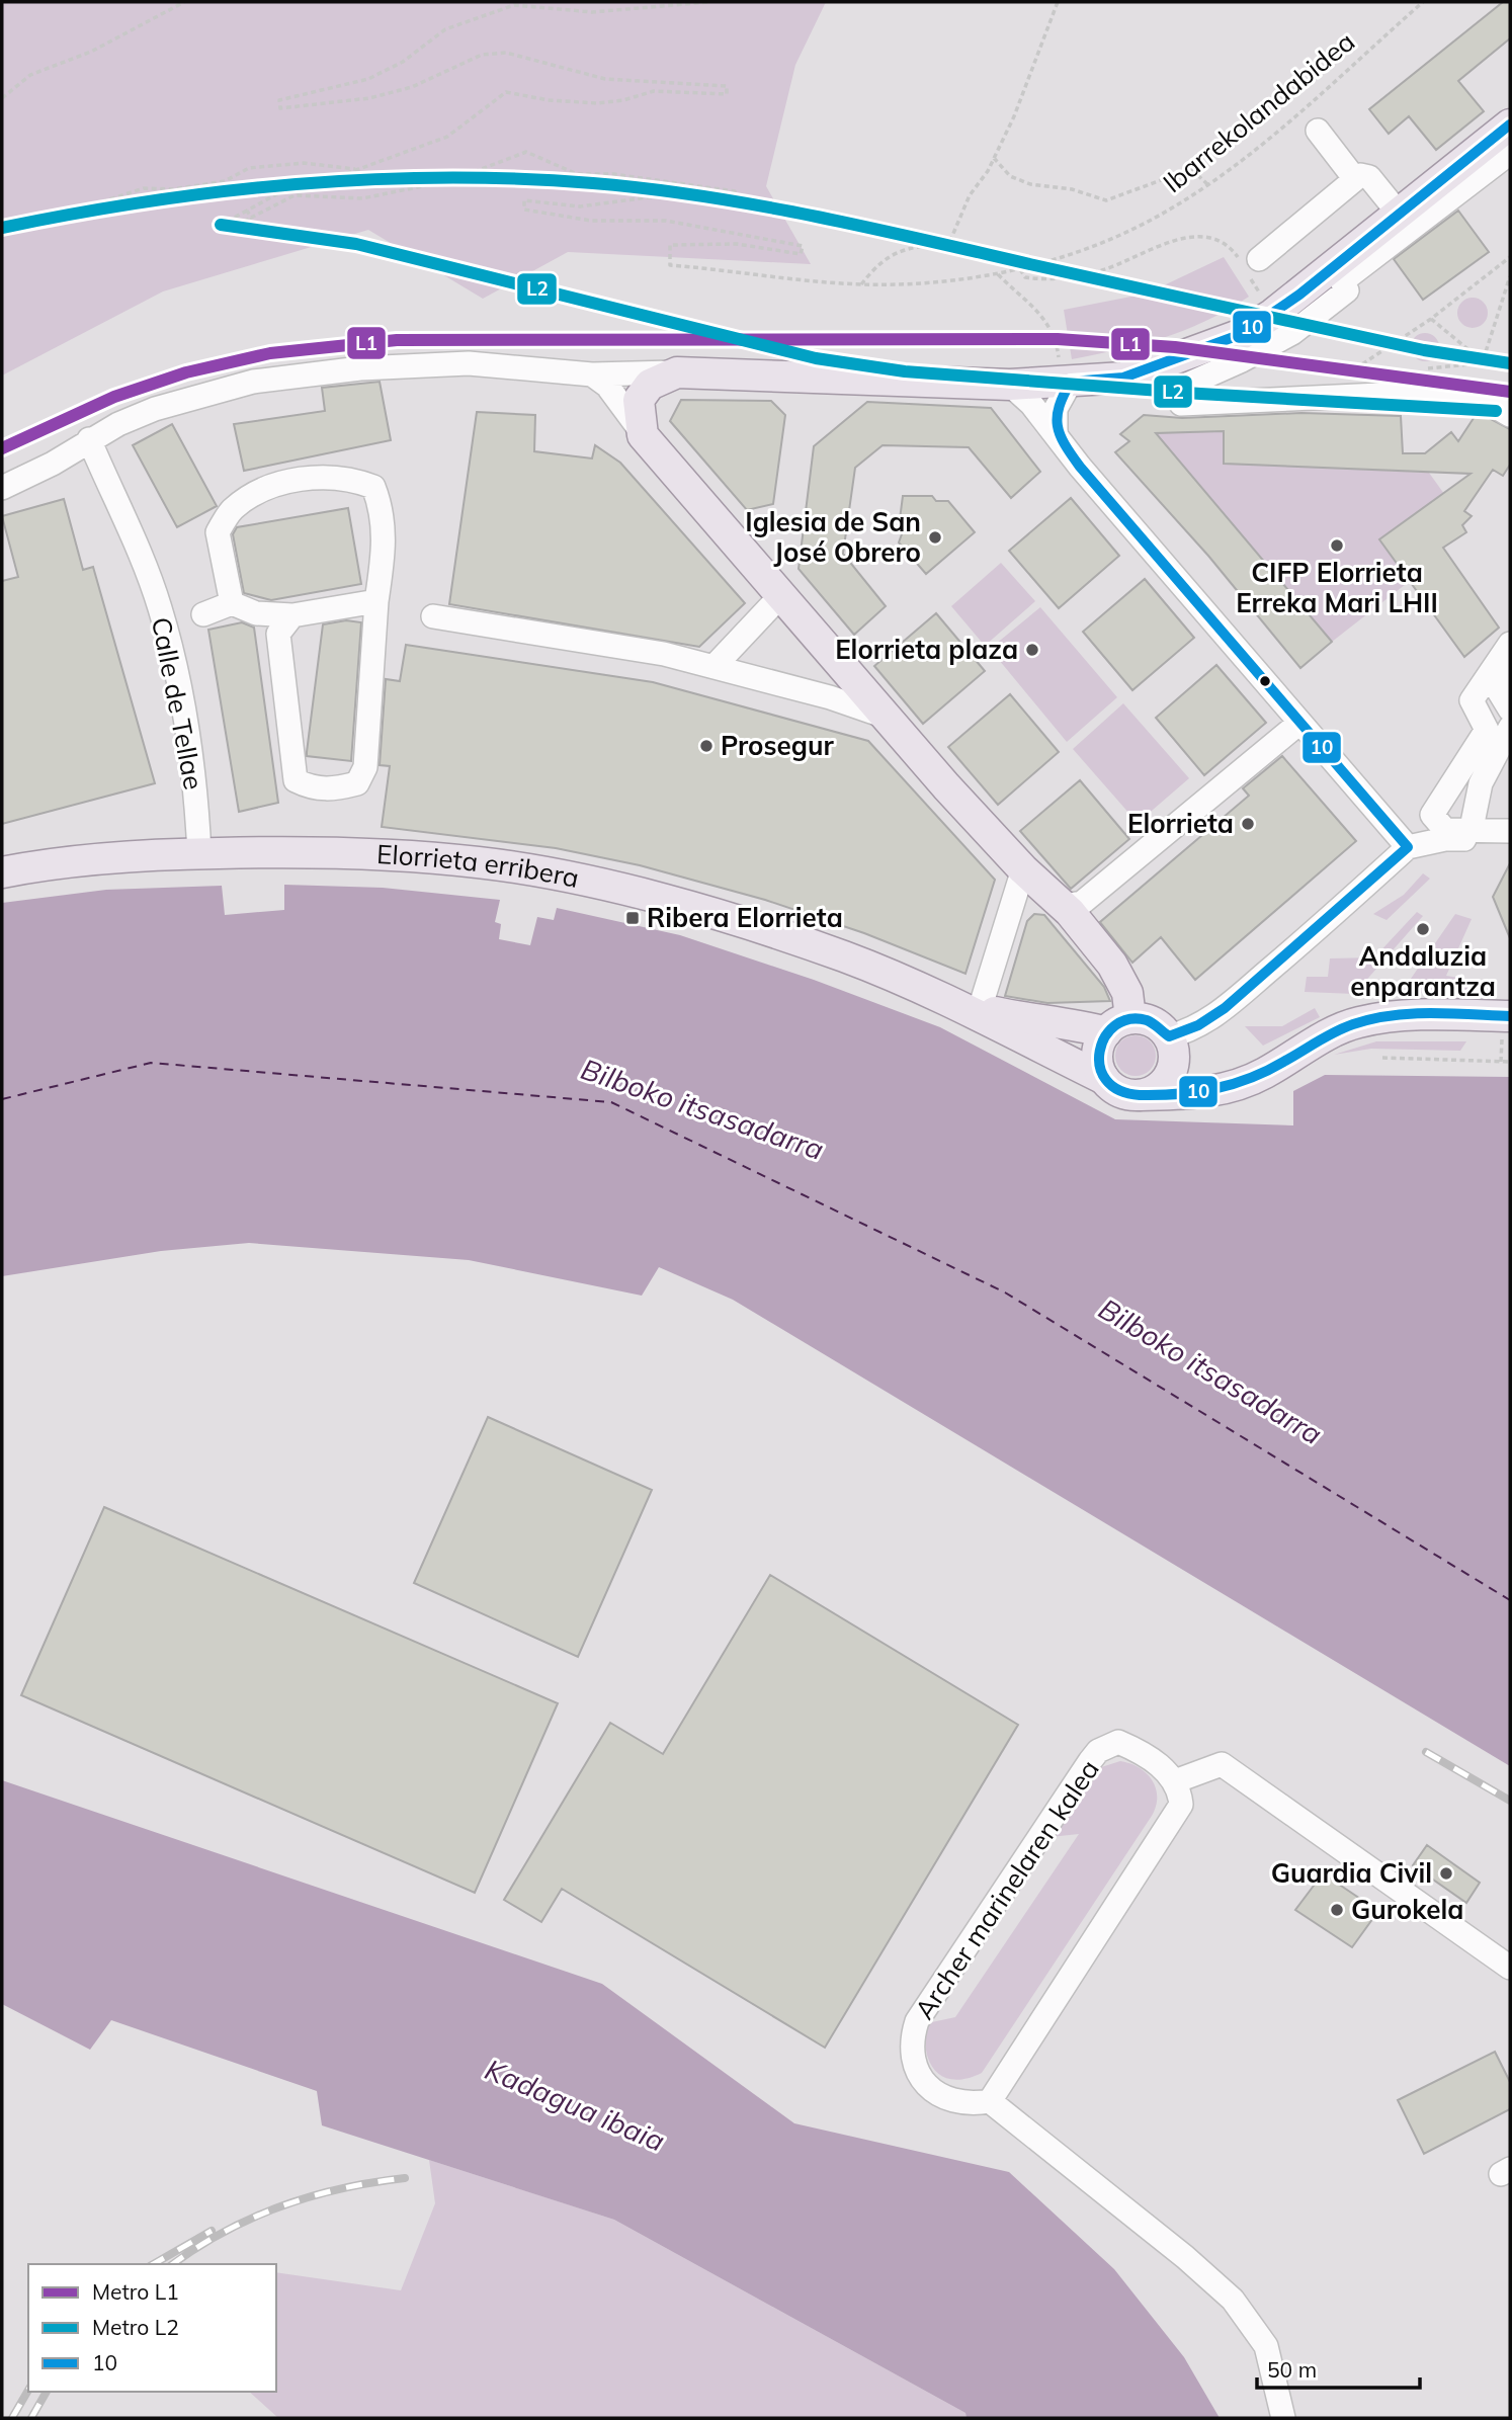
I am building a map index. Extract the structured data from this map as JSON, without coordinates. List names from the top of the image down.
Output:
{
  "streets": {
    "main road": ["Elorrieta erribera"],
    "street": ["Calle de Tellae", "Archer marinelaren kalea"],
    "path": ["Ibarrekolandabidea"]
  },
  "crossings": [
    ["Calle de Tellae", "Elorrieta erribera"]
  ],
  "water": ["Bilboko itsasadarra", "Kadagua ibaia"],
  "places": {
    "other": [
      "Iglesia de San José Obrero",
      "CIFP Elorrieta Erreka Mari LHII",
      "Elorrieta plaza",
      "Prosegur",
      "Elorrieta",
      "Andaluzia enparantza",
      "Guardia Civil",
      "Gurokela"
    ],
    "transit": ["Ribera Elorrieta"]
  },
  "lines": ["transit line 10", "metro line L2", "metro line L1"],
  "legend": ["Metro L1", "Metro L2", "10"],
  "scale_bar": "50 m"
}
